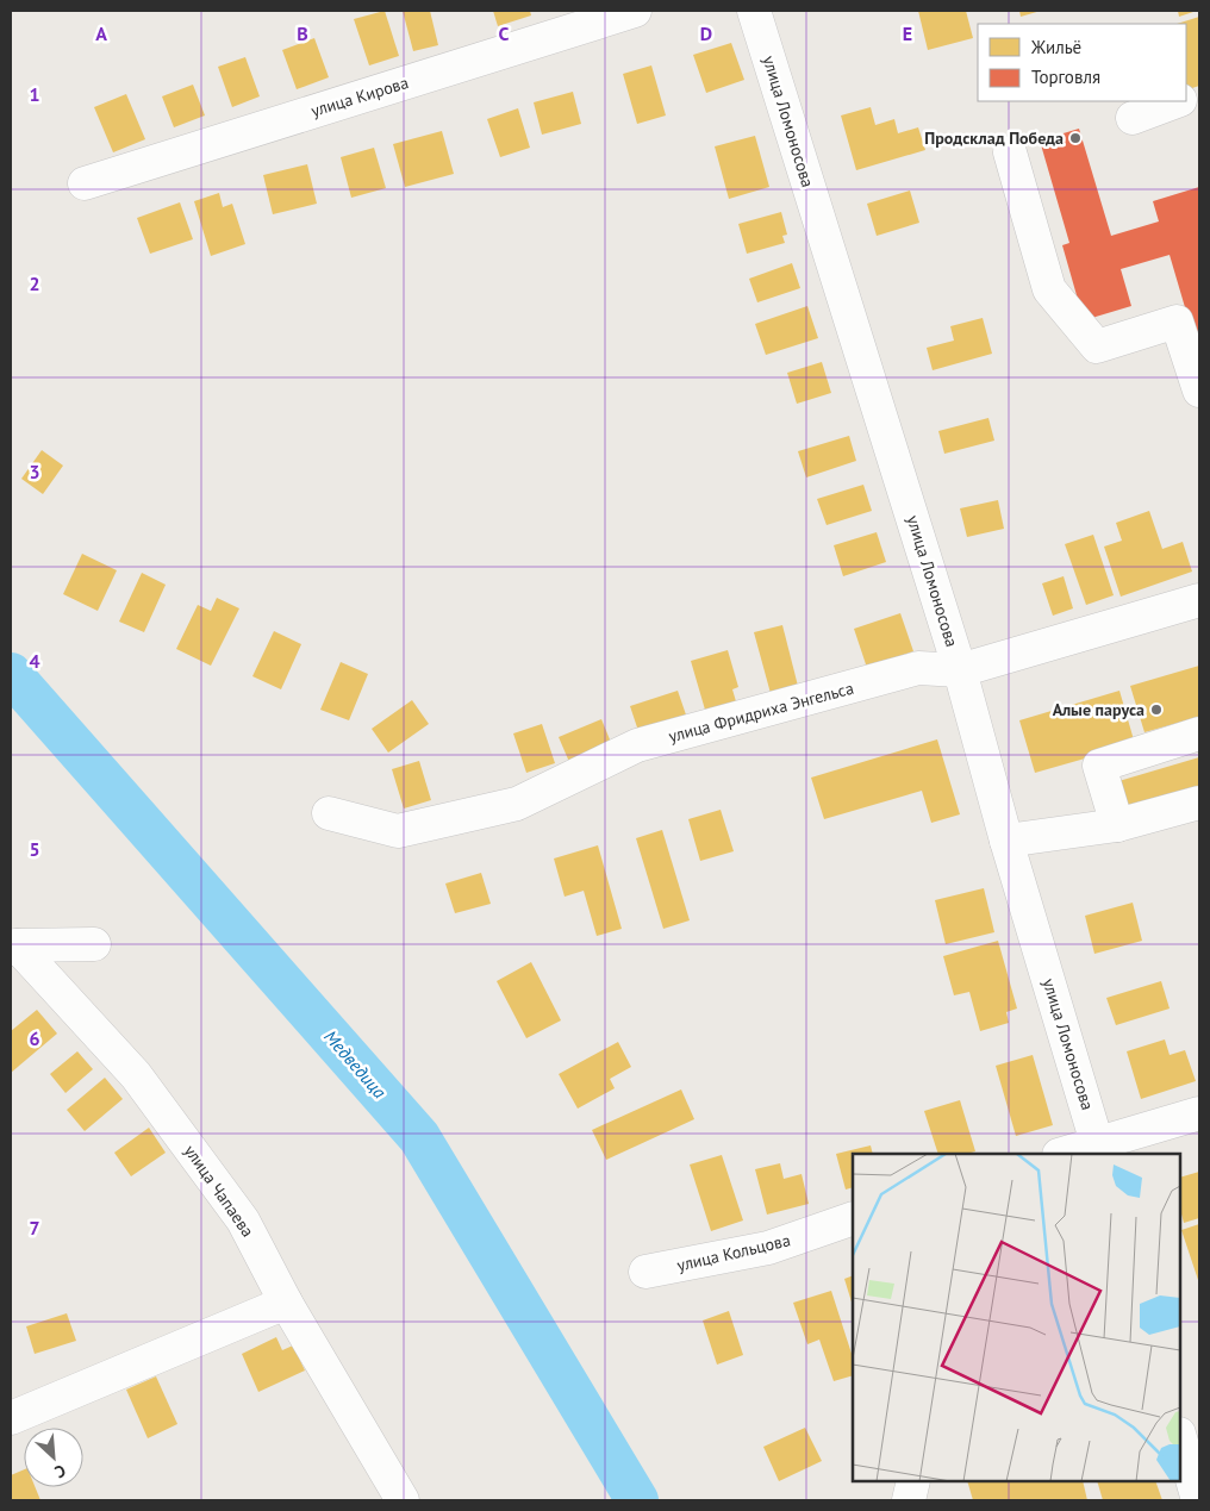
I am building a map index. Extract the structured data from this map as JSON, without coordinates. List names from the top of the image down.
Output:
{
  "streets": {
    "street": [
      "улица Кирова",
      "улица Ломоносова",
      "улица Фридриха Энгельса",
      "улица Чапаева",
      "улица Кольцова"
    ]
  },
  "crossings": [
    ["улица Ломоносова", "улица Фридриха Энгельса"]
  ],
  "water": ["Медведица"],
  "places": ["Продсклад Победа", "Алые паруса"],
  "legend": ["Жильё", "Торговля"],
  "north": "bottom right",
  "grid": {
    "columns": [
      "A",
      "B",
      "C",
      "D",
      "E"
    ],
    "rows": [
      "1",
      "2",
      "3",
      "4",
      "5",
      "6",
      "7"
    ]
  }
}
